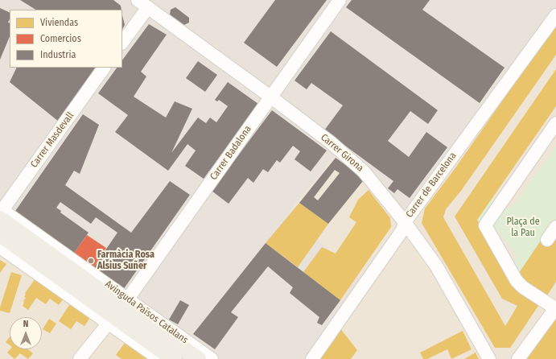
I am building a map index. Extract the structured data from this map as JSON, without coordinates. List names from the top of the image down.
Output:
{
  "streets": {
    "main road": ["Avinguda Països Catalans"],
    "street": [
      "Carrer Masdevall",
      "Carrer Badalona",
      "Carrer Girona",
      "Carrer de Barcelona"
    ]
  },
  "crossings": [
    ["Carrer Masdevall", "Avinguda Països Catalans"],
    ["Carrer Badalona", "Carrer Girona"],
    ["Carrer Badalona", "Avinguda Països Catalans"],
    ["Carrer Girona", "Carrer de Barcelona"]
  ],
  "parks": ["Plaça de la Pau"],
  "places": ["Farmàcia Rosa Alsius Suñer"],
  "legend": ["Viviendas", "Comercios", "Industria"],
  "north": "top"
}
